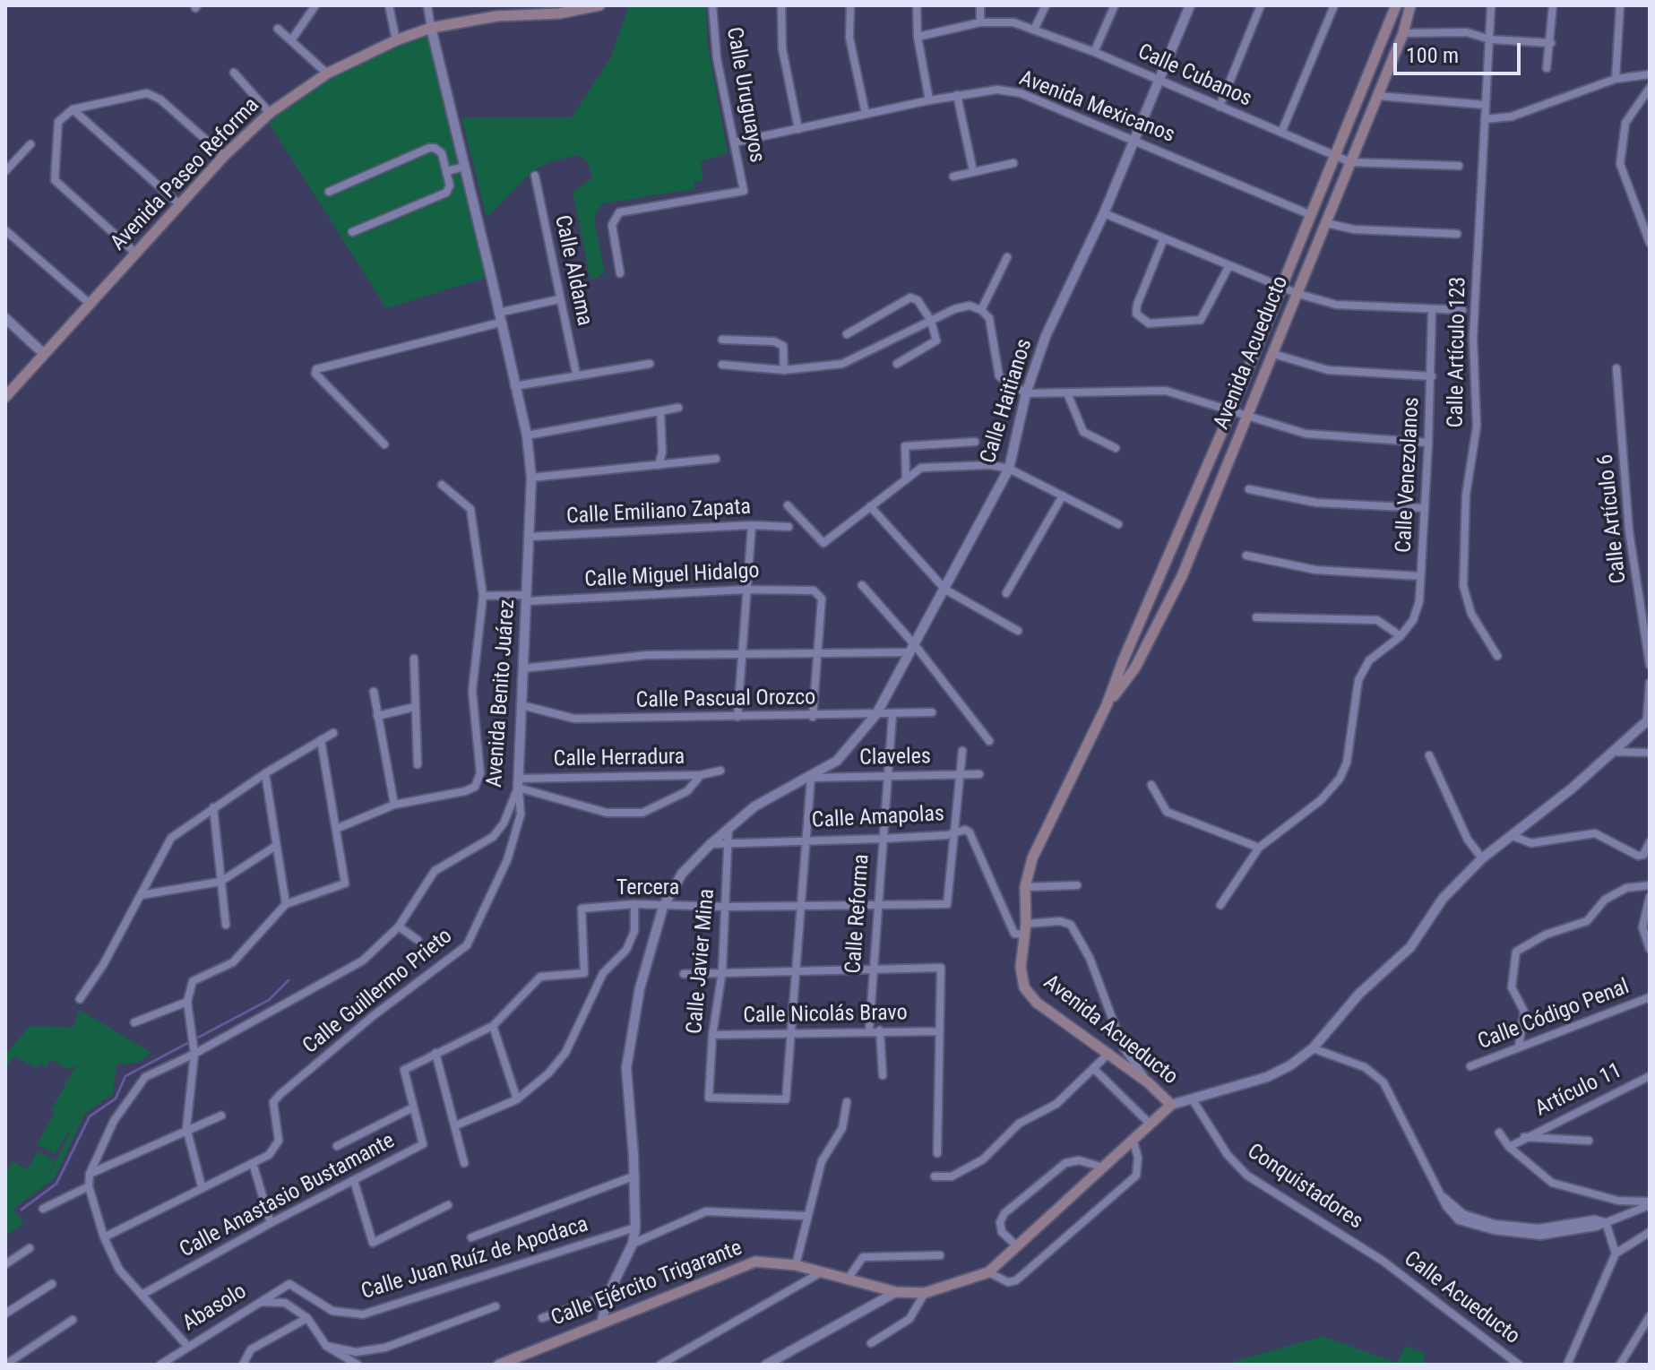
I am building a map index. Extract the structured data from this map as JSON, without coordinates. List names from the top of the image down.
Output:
{
  "streets": {
    "main road": ["Avenida Paseo Reforma", "Avenida Acueducto", "Calle Ejército Trigarante"],
    "street": [
      "Calle Cubanos",
      "Calle Uruguayos",
      "Avenida Mexicanos",
      "Calle Aldama",
      "Calle Artículo 123",
      "Calle Haitianos",
      "Calle Venezolanos",
      "Calle Emiliano Zapata",
      "Calle Artículo 6",
      "Calle Miguel Hidalgo",
      "Avenida Benito Juárez",
      "Calle Pascual Orozco",
      "Claveles",
      "Calle Herradura",
      "Calle Amapolas",
      "Tercera",
      "Calle Reforma",
      "Calle Javier Mina",
      "Calle Guillermo Prieto",
      "Calle Nicolás Bravo",
      "Calle Código Penal",
      "Artículo 11",
      "Conquistadores",
      "Calle Anastasio Bustamante",
      "Calle Juan Ruíz de Apodaca",
      "Calle Acueducto",
      "Abasolo"
    ]
  },
  "crossings": [
    ["Calle Cubanos", "Avenida Acueducto"],
    ["Calle Cubanos", "Calle Haitianos"],
    ["Calle Uruguayos", "Avenida Mexicanos"],
    ["Avenida Mexicanos", "Avenida Acueducto"],
    ["Avenida Mexicanos", "Calle Haitianos"],
    ["Avenida Paseo Reforma", "Avenida Benito Juárez"],
    ["Avenida Acueducto", "Calle Amapolas"],
    ["Avenida Acueducto", "Calle Ejército Trigarante"],
    ["Calle Haitianos", "Calle Pascual Orozco"],
    ["Calle Haitianos", "Claveles"],
    ["Calle Haitianos", "Calle Amapolas"],
    ["Calle Haitianos", "Tercera"],
    ["Calle Haitianos", "Calle Javier Mina"],
    ["Calle Haitianos", "Calle Juan Ruíz de Apodaca"],
    ["Calle Haitianos", "Calle Ejército Trigarante"],
    ["Calle Emiliano Zapata", "Avenida Benito Juárez"],
    ["Calle Miguel Hidalgo", "Avenida Benito Juárez"],
    ["Avenida Benito Juárez", "Calle Pascual Orozco"],
    ["Avenida Benito Juárez", "Calle Herradura"],
    ["Avenida Benito Juárez", "Calle Guillermo Prieto"],
    ["Avenida Benito Juárez", "Calle Anastasio Bustamante"],
    ["Avenida Benito Juárez", "Abasolo"],
    ["Calle Pascual Orozco", "Calle Reforma"],
    ["Claveles", "Calle Reforma"],
    ["Calle Herradura", "Calle Guillermo Prieto"],
    ["Calle Amapolas", "Calle Reforma"],
    ["Calle Amapolas", "Calle Javier Mina"],
    ["Tercera", "Calle Reforma"],
    ["Tercera", "Calle Javier Mina"],
    ["Tercera", "Calle Anastasio Bustamante"],
    ["Calle Reforma", "Calle Nicolás Bravo"],
    ["Calle Javier Mina", "Calle Nicolás Bravo"],
    ["Conquistadores", "Calle Acueducto"],
    ["Calle Juan Ruíz de Apodaca", "Abasolo"]
  ],
  "scale_bar": "100 m"
}
